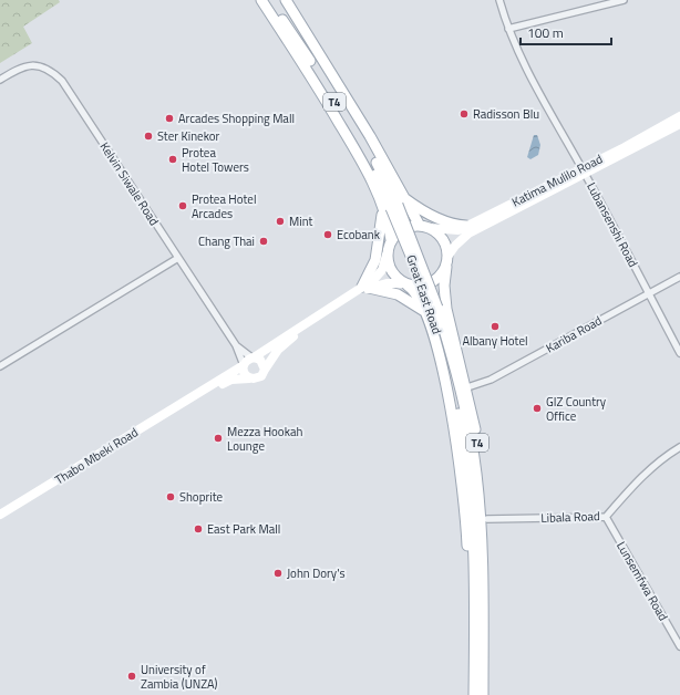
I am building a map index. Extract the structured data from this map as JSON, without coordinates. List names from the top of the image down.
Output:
{
  "streets": {
    "main road": [
      "T4",
      "Katima Mulilo Road",
      "Great East Road",
      "Thabo Mbeki Road"
    ],
    "street": [
      "Kelvin Siwale Road",
      "Lubansenshi Road",
      "Kariba Road",
      "Libala Road",
      "Lunsemfwa Road"
    ]
  },
  "crossings": [
    ["Katima Mulilo Road", "Lubansenshi Road"],
    ["Katima Mulilo Road", "Great East Road"],
    ["Katima Mulilo Road", "Thabo Mbeki Road"],
    ["Kelvin Siwale Road", "Thabo Mbeki Road"],
    ["Lubansenshi Road", "Kariba Road"],
    ["Great East Road", "Kariba Road"],
    ["Great East Road", "Thabo Mbeki Road"],
    ["Great East Road", "Libala Road"],
    ["Libala Road", "Lunsemfwa Road"]
  ],
  "places": [
    "Radisson Blu",
    "Arcades Shopping Mall",
    "Ster Kinekor",
    "Protea Hotel Towers",
    "Protea Hotel Arcades",
    "Mint",
    "Ecobank",
    "Chang Thai",
    "Albany Hotel",
    "GIZ Country Office",
    "Mezza Hookah Lounge",
    "Shoprite",
    "East Park Mall",
    "John Dory's",
    "University of Zambia (UNZA)"
  ],
  "scale_bar": "100 m"
}
